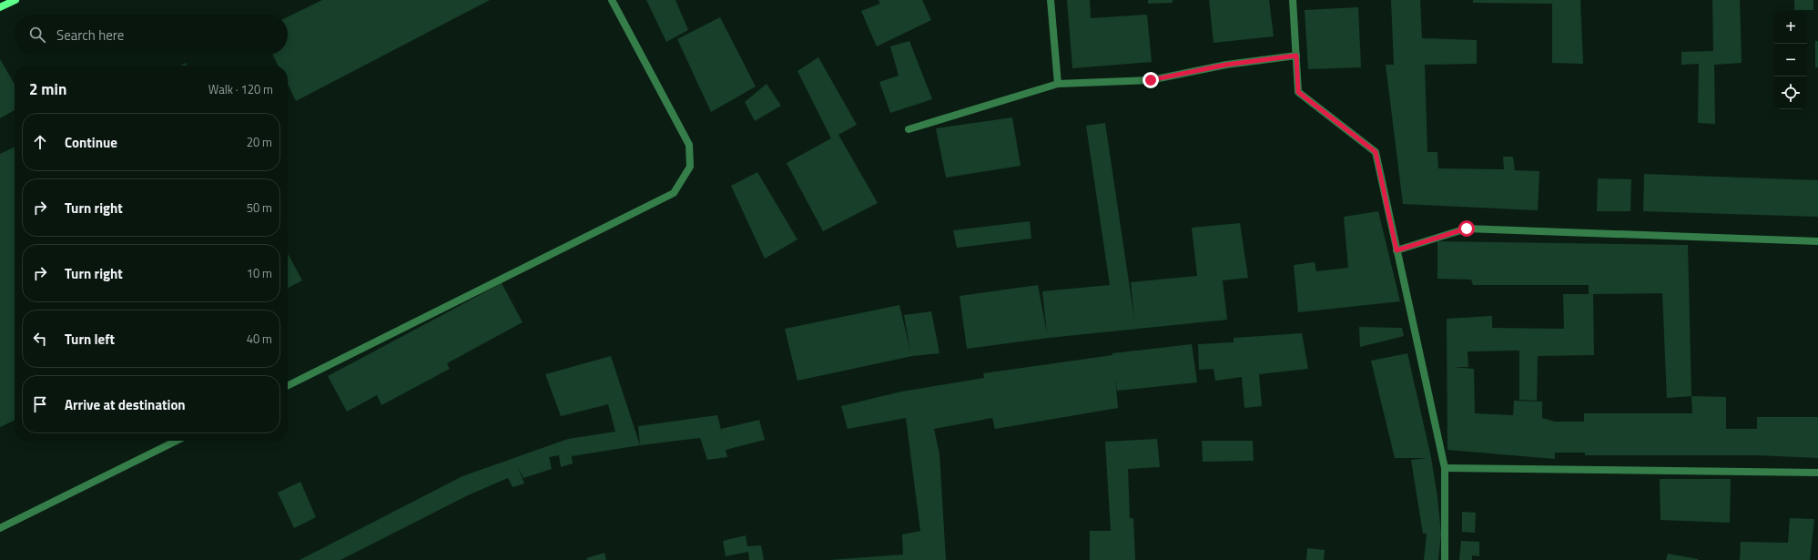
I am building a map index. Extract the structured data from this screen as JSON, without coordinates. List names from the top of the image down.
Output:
{
  "page": {
    "map_buttons": ["+", "−"],
    "search": "Search here",
    "heading": ["2 min", "Walk · 120 m"],
    "list": [
      ["Continue", "20 m"],
      ["Turn right", "50 m"],
      ["Turn right", "10 m"],
      ["Turn left", "40 m"],
      "Arrive at destination"
    ]
  }
}
